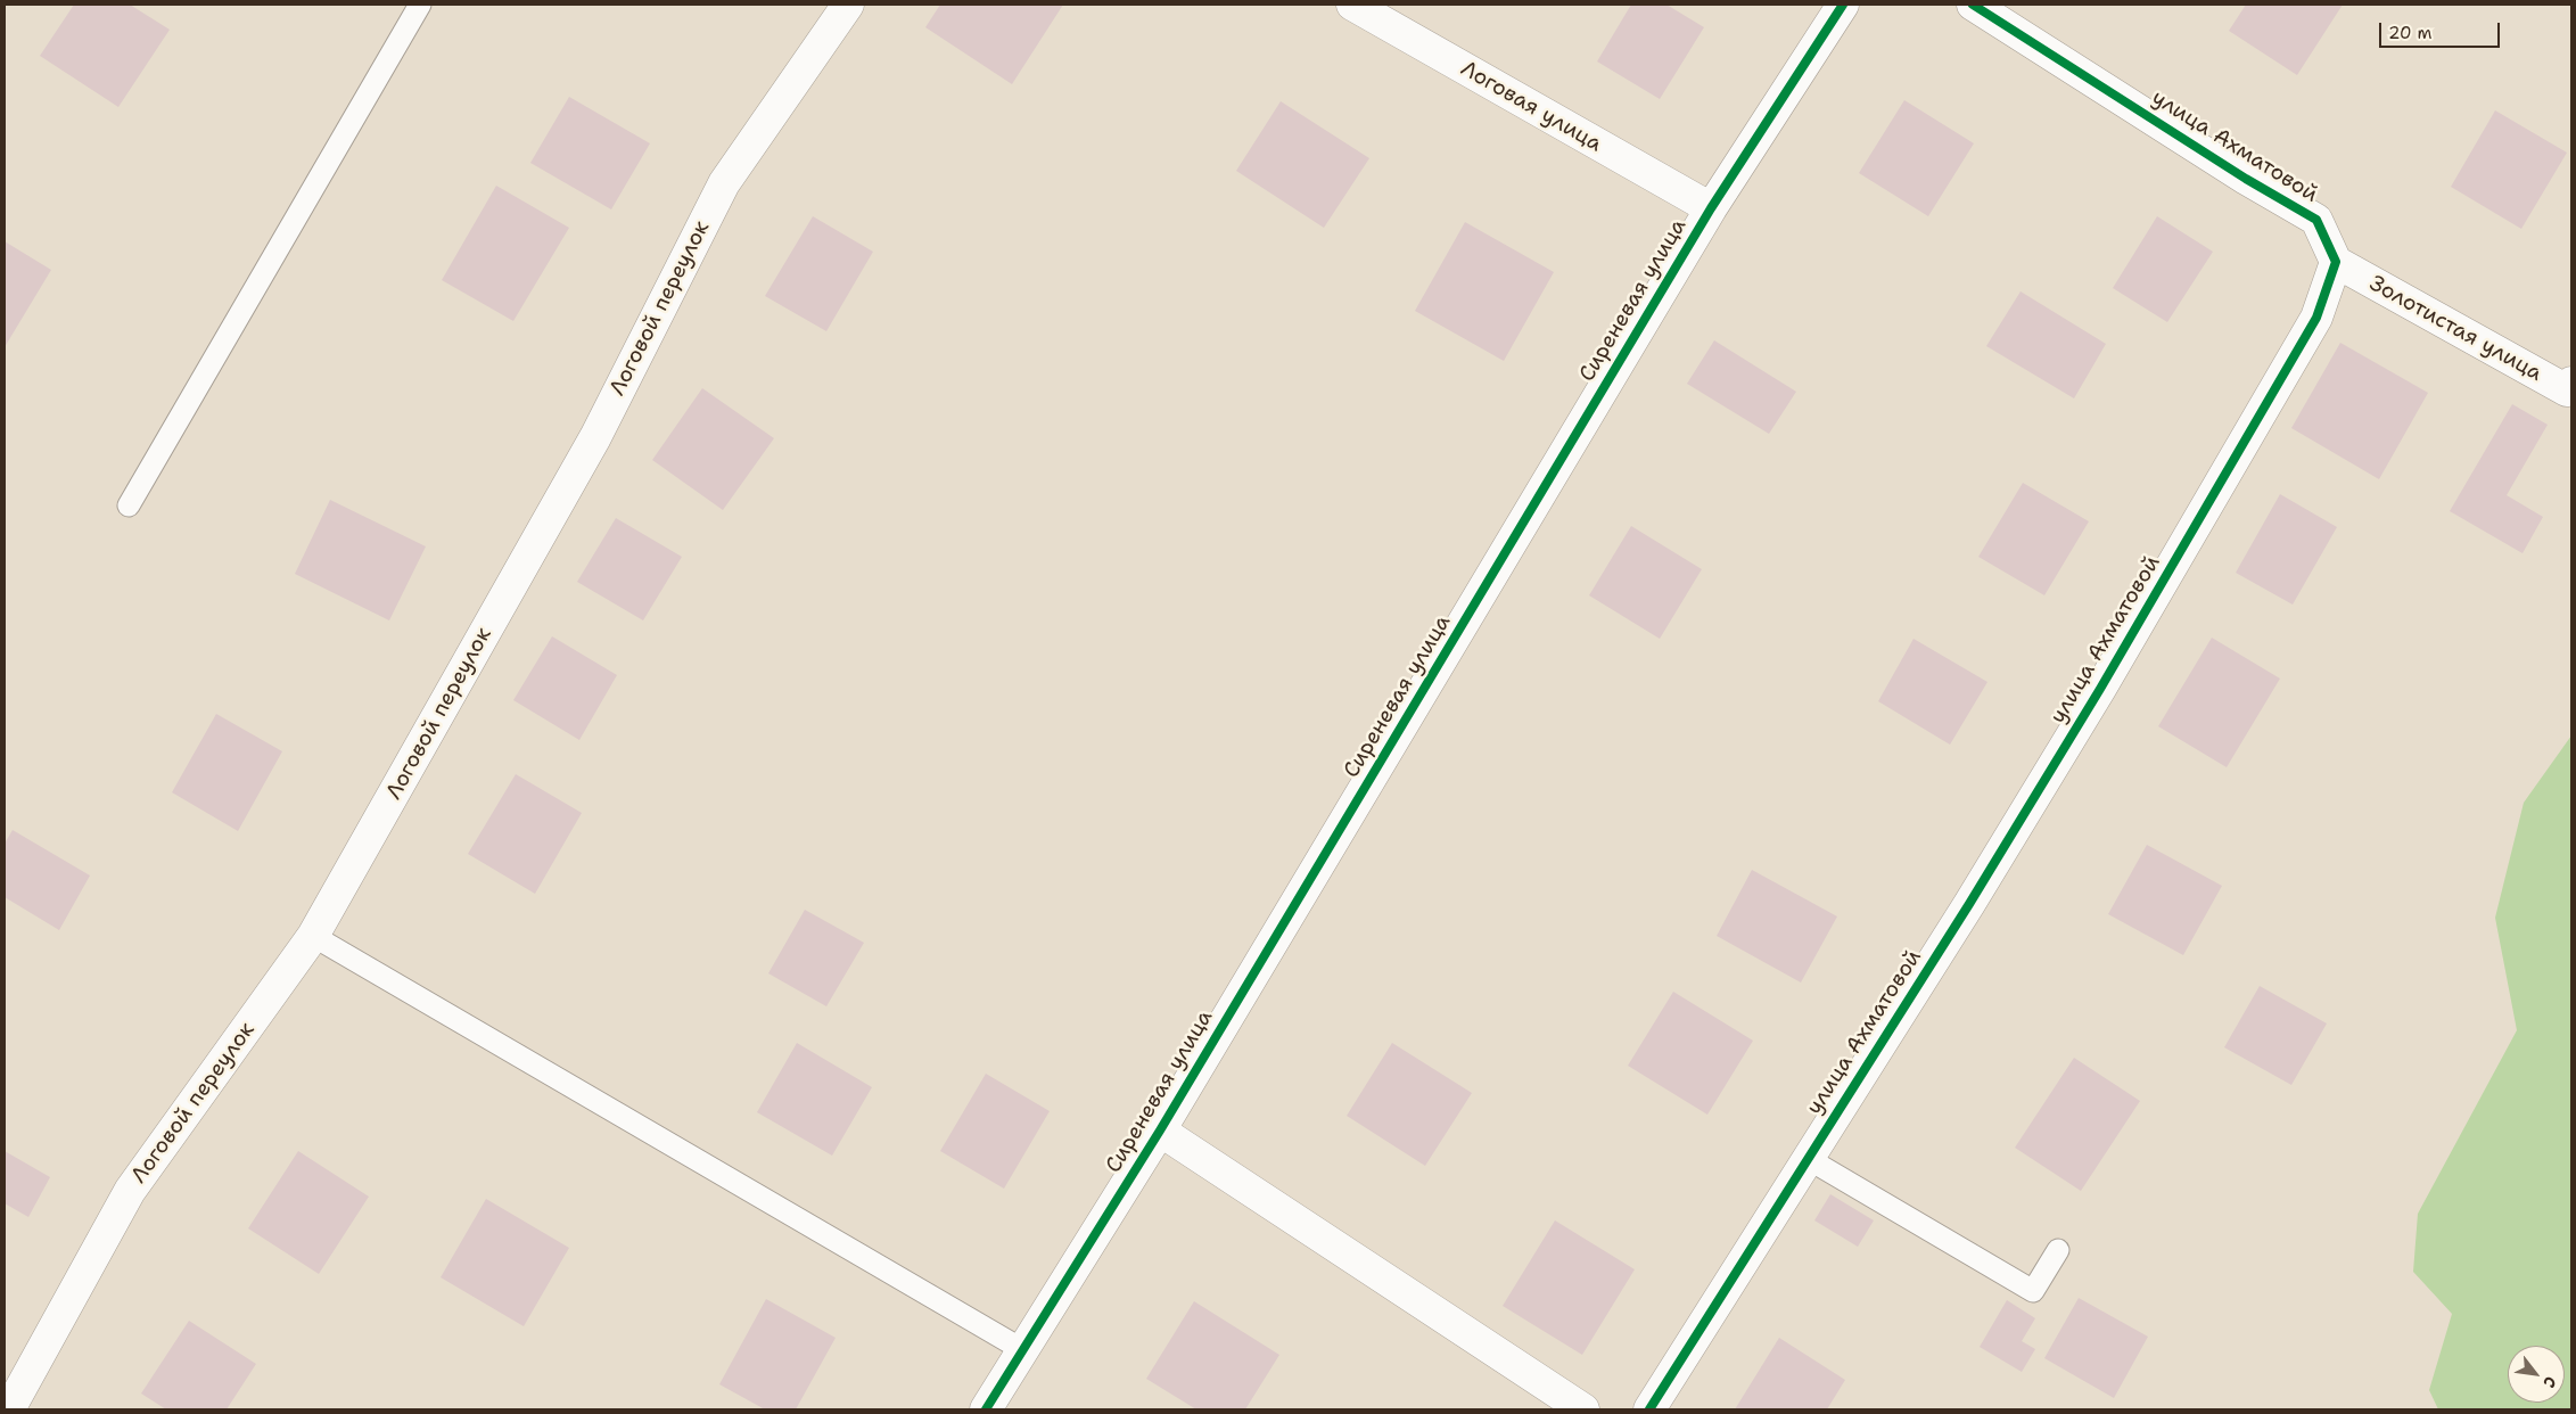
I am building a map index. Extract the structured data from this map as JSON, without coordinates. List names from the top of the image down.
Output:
{
  "streets": {
    "street": [
      "Логовая улица",
      "улица Ахматовой",
      "Сиреневая улица",
      "Логовой переулок",
      "Золотистая улица"
    ]
  },
  "crossings": [
    ["Логовая улица", "Сиреневая улица"],
    ["улица Ахматовой", "Золотистая улица"]
  ],
  "scale_bar": "20 m",
  "north": "bottom right"
}
